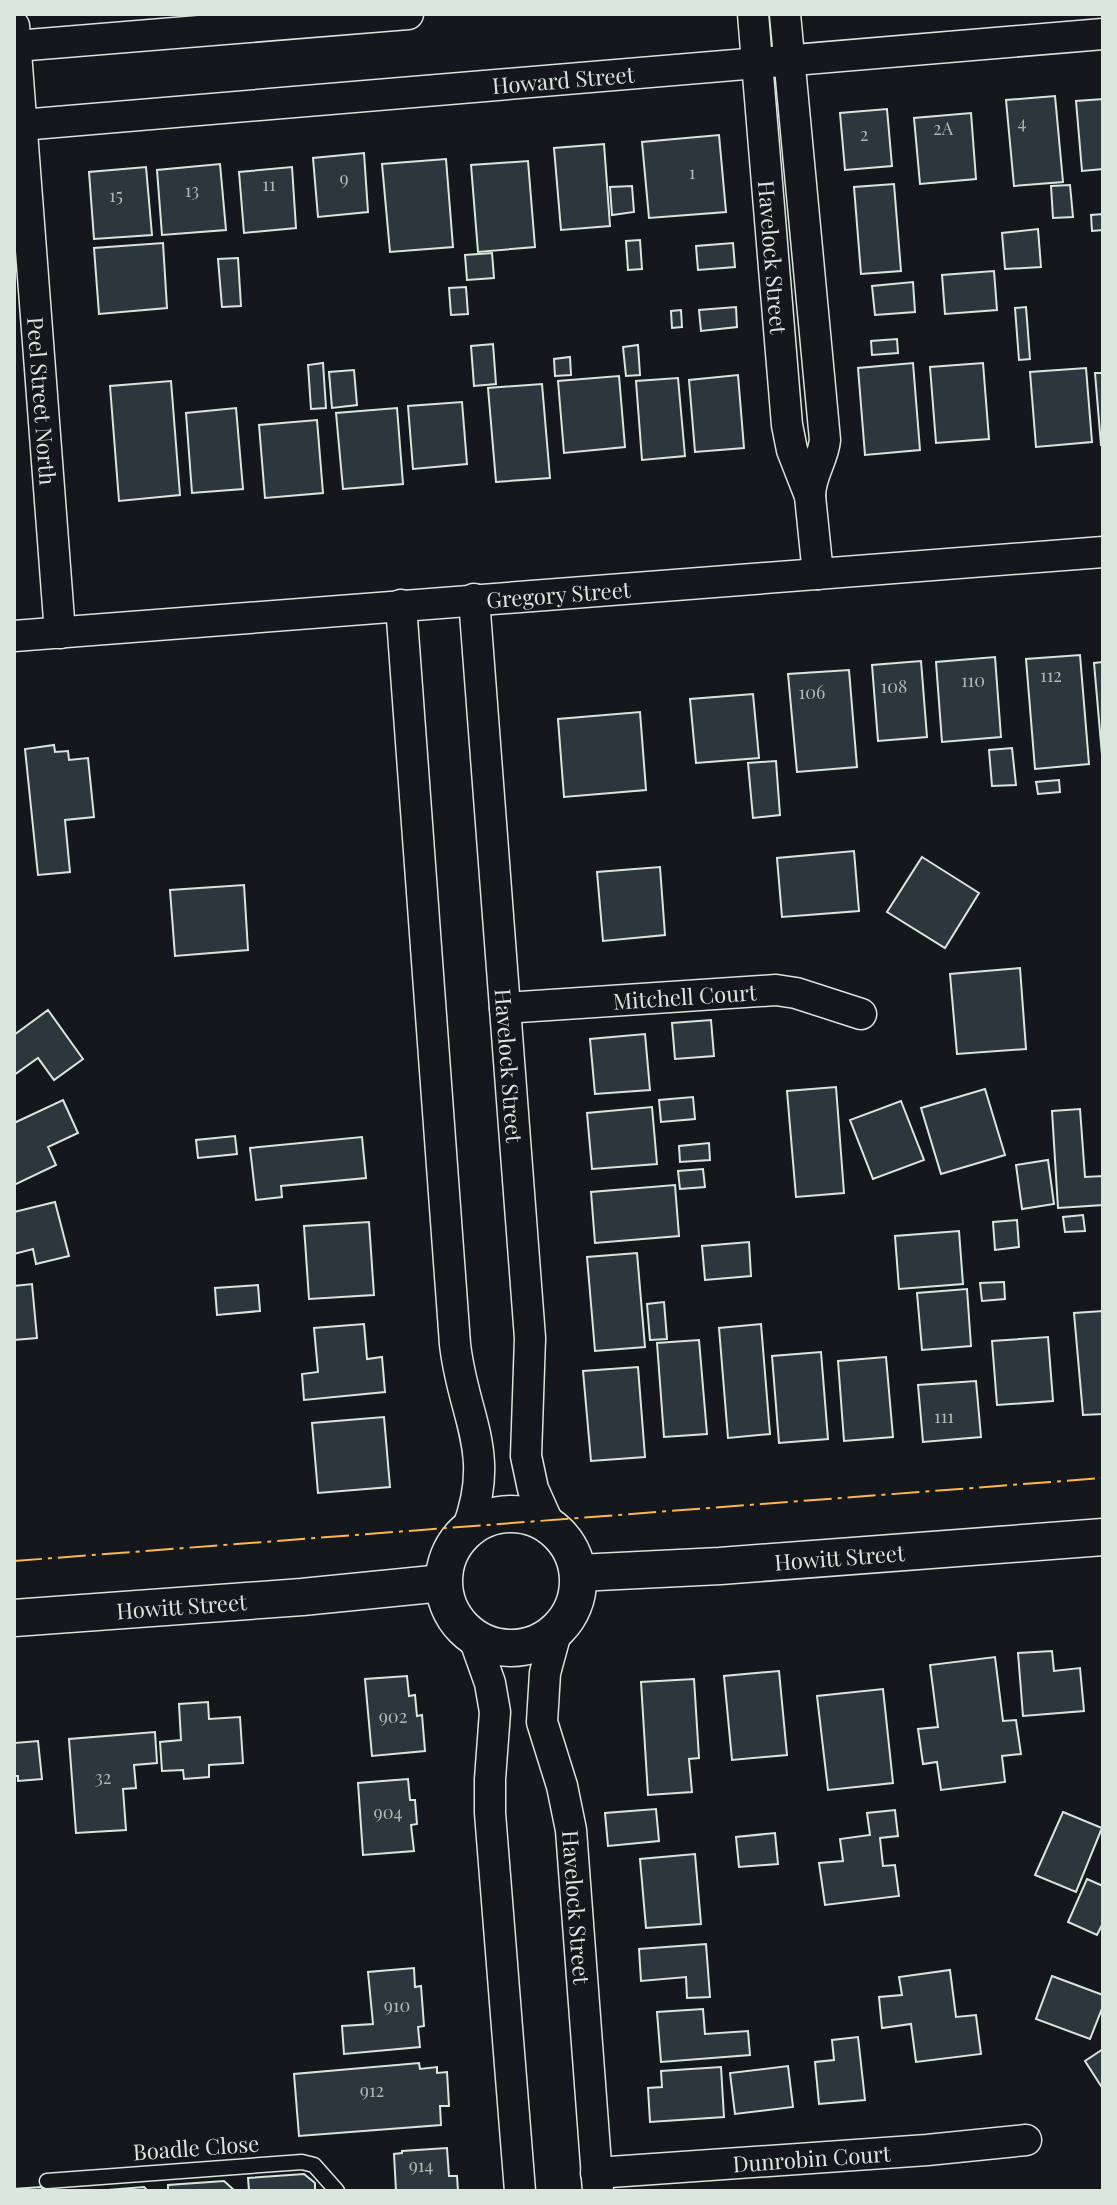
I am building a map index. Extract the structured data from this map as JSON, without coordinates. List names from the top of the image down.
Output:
{
  "streets": {
    "street": [
      "Howard Street",
      "Havelock Street",
      "Peel Street North",
      "Gregory Street",
      "Mitchell Court",
      "Howitt Street",
      "Dunrobin Court"
    ],
    "lane": ["Boadle Close"]
  },
  "crossings": [
    ["Howard Street", "Havelock Street"],
    ["Howard Street", "Peel Street North"],
    ["Havelock Street", "Gregory Street"],
    ["Havelock Street", "Mitchell Court"],
    ["Havelock Street", "Howitt Street"],
    ["Havelock Street", "Dunrobin Court"],
    ["Peel Street North", "Gregory Street"]
  ],
  "house_numbers": [
    "4",
    "2A",
    "2",
    "1",
    "9",
    "11",
    "13",
    "15",
    "112",
    "110",
    "108",
    "106",
    "111",
    "902",
    "32",
    "904",
    "910",
    "912",
    "914"
  ]
}
